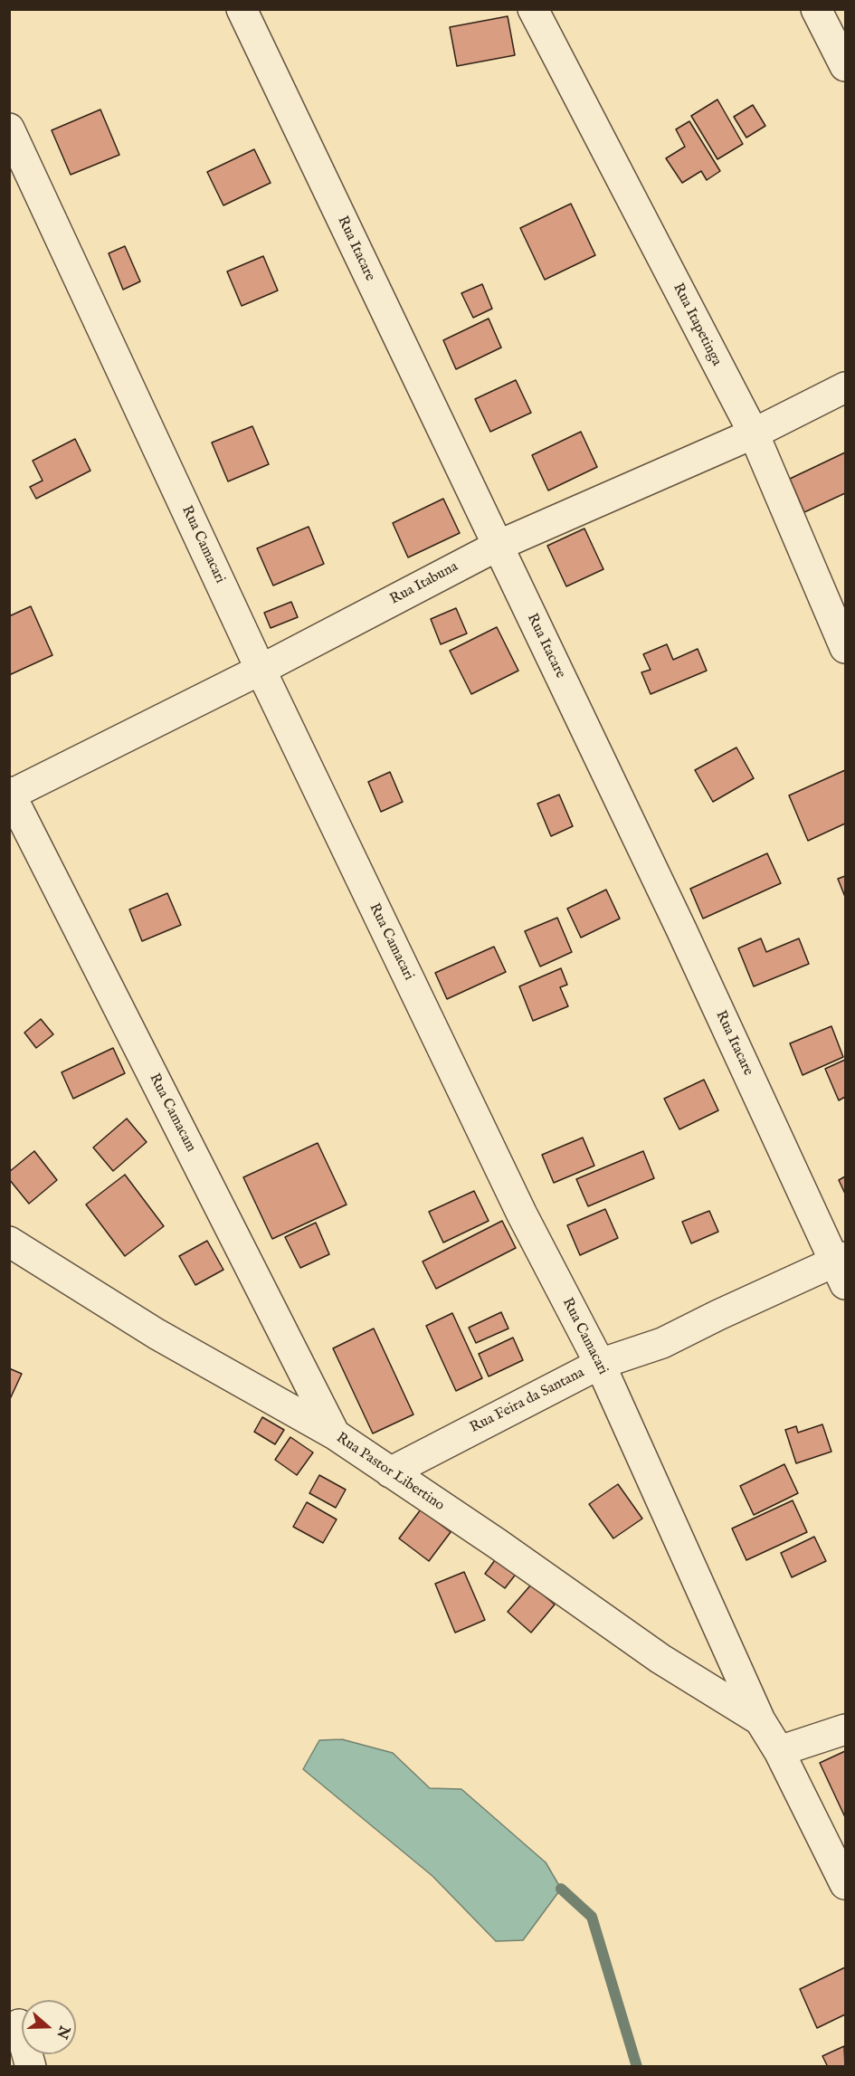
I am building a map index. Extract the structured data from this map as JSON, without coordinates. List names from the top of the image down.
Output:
{
  "streets": {
    "street": [
      "Rua Itacare",
      "Rua Itapetinga",
      "Rua Camacari",
      "Rua Itabuna",
      "Rua Camacam",
      "Rua Feira da Santana",
      "Rua Pastor Libertino"
    ]
  },
  "crossings": [
    ["Rua Itacare", "Rua Itabuna"],
    ["Rua Itacare", "Rua Feira da Santana"],
    ["Rua Itapetinga", "Rua Itabuna"],
    ["Rua Camacari", "Rua Itabuna"],
    ["Rua Camacari", "Rua Feira da Santana"],
    ["Rua Camacari", "Rua Pastor Libertino"],
    ["Rua Itabuna", "Rua Camacam"],
    ["Rua Camacam", "Rua Pastor Libertino"],
    ["Rua Feira da Santana", "Rua Pastor Libertino"]
  ],
  "north": "right"
}
